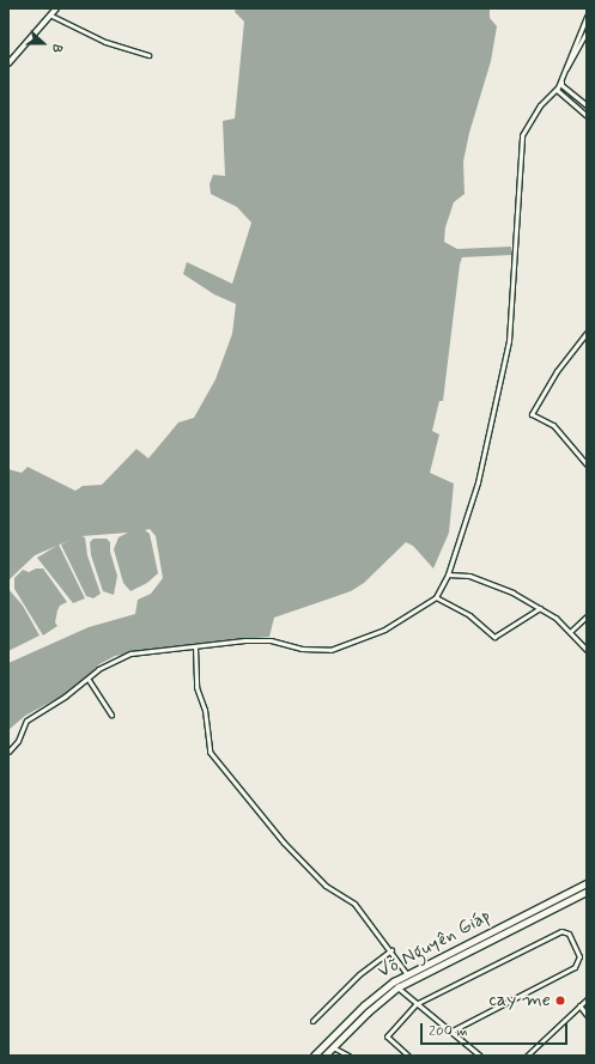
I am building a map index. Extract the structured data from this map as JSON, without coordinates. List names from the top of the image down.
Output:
{
  "streets": {
    "main road": ["Võ Nguyên Giáp"]
  },
  "places": ["cay me"],
  "scale_bar": "200 m",
  "north": "right"
}
